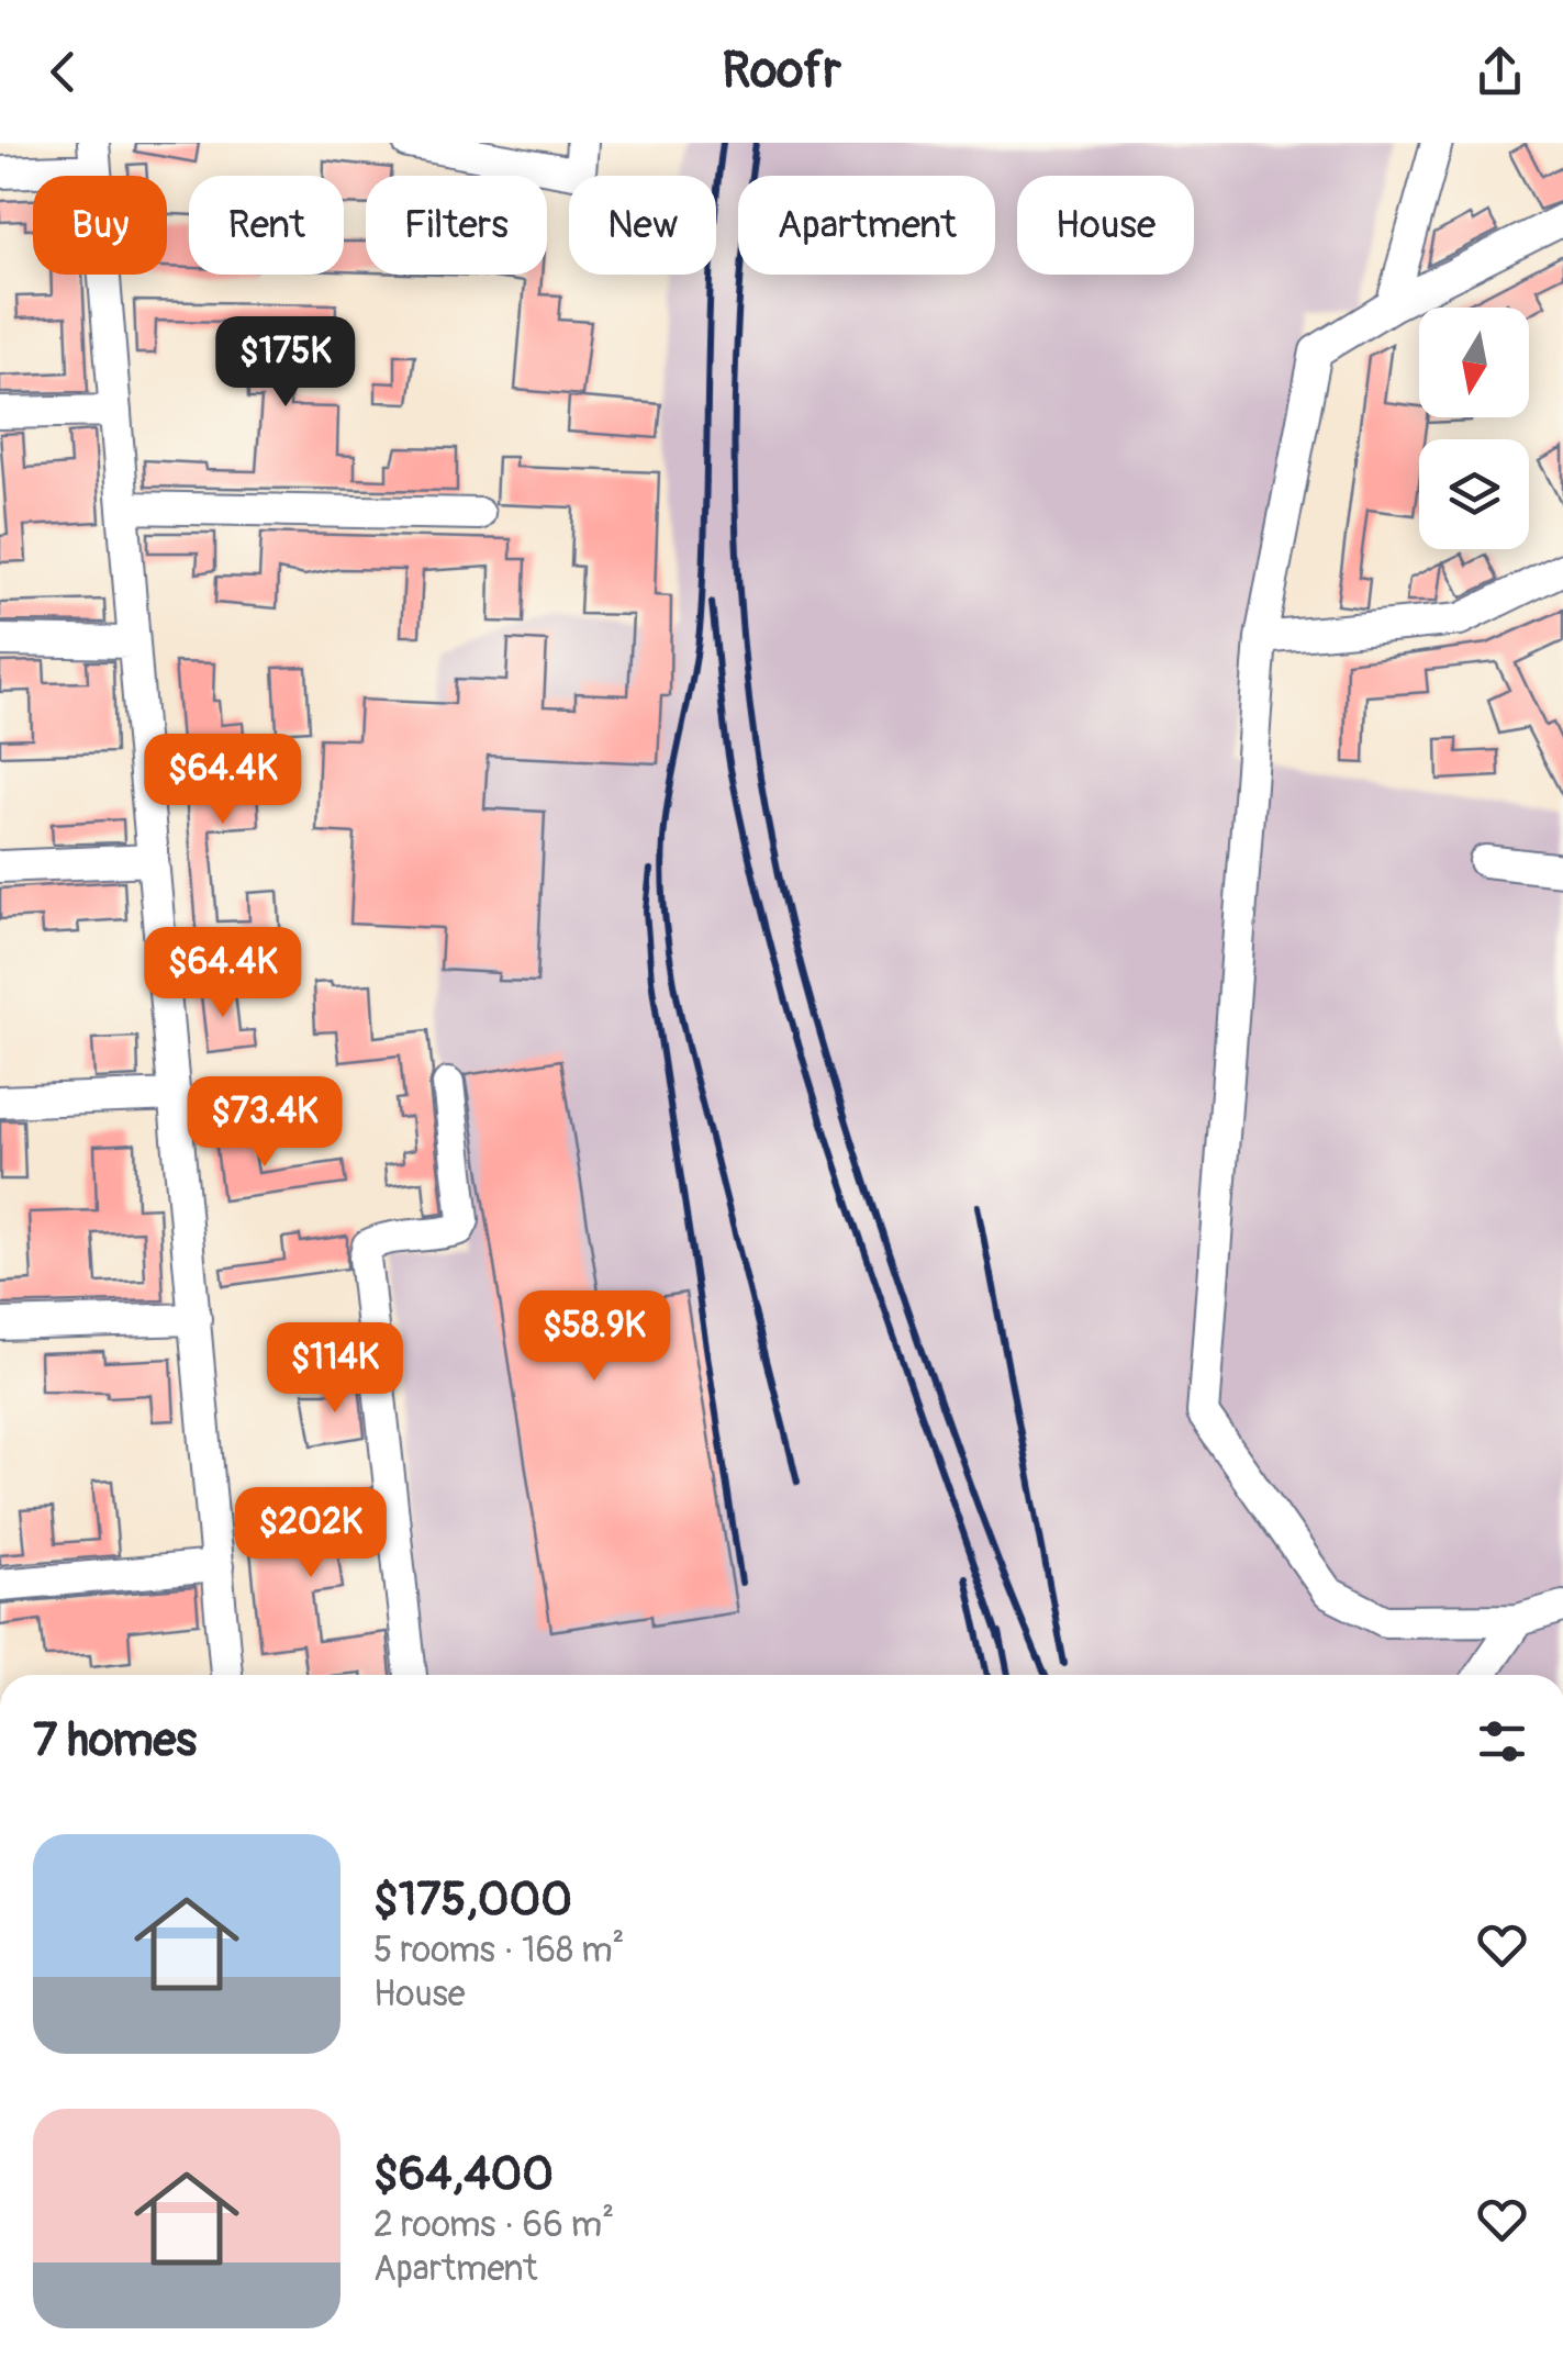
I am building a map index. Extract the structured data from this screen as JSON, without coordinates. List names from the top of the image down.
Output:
{
  "north": "bottom",
  "page": {
    "header": "Roofr",
    "chip": [
      "Buy",
      "Rent",
      "Filters",
      "New",
      "Apartment",
      "House"
    ],
    "price": [
      "$175K",
      "$64.4K",
      "$64.4K",
      "$73.4K",
      "$58.9K",
      "$114K",
      "$202K"
    ],
    "heading": "7 homes",
    "list": [
      {
        "name": "$175,000",
        "note": "5 rooms · 168 m² · House"
      },
      {
        "name": "$64,400",
        "note": "2 rooms · 66 m² · Apartment"
      }
    ]
  }
}
